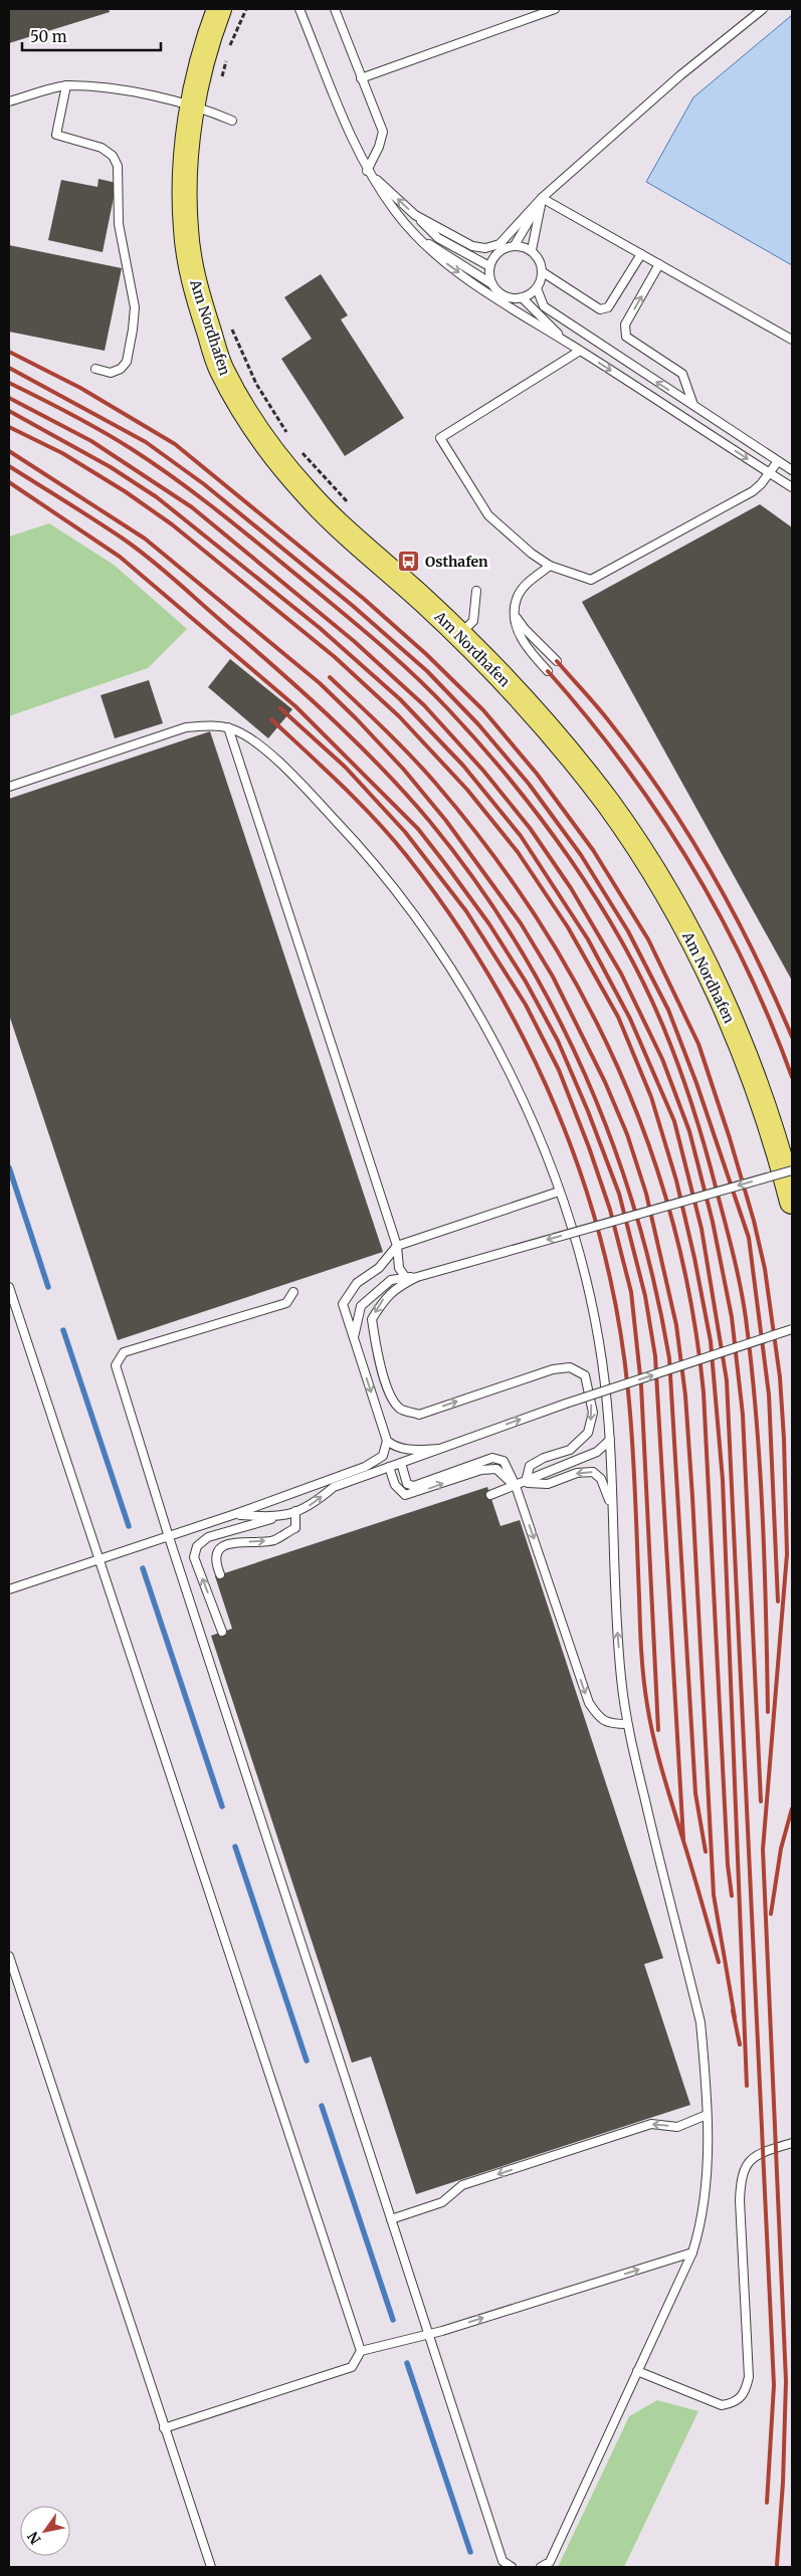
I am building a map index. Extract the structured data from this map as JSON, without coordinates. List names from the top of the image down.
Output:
{
  "streets": {
    "main road": ["Am Nordhafen"]
  },
  "places": {
    "bus stop": ["Osthafen"]
  },
  "scale_bar": "50 m",
  "north": "bottom left"
}
